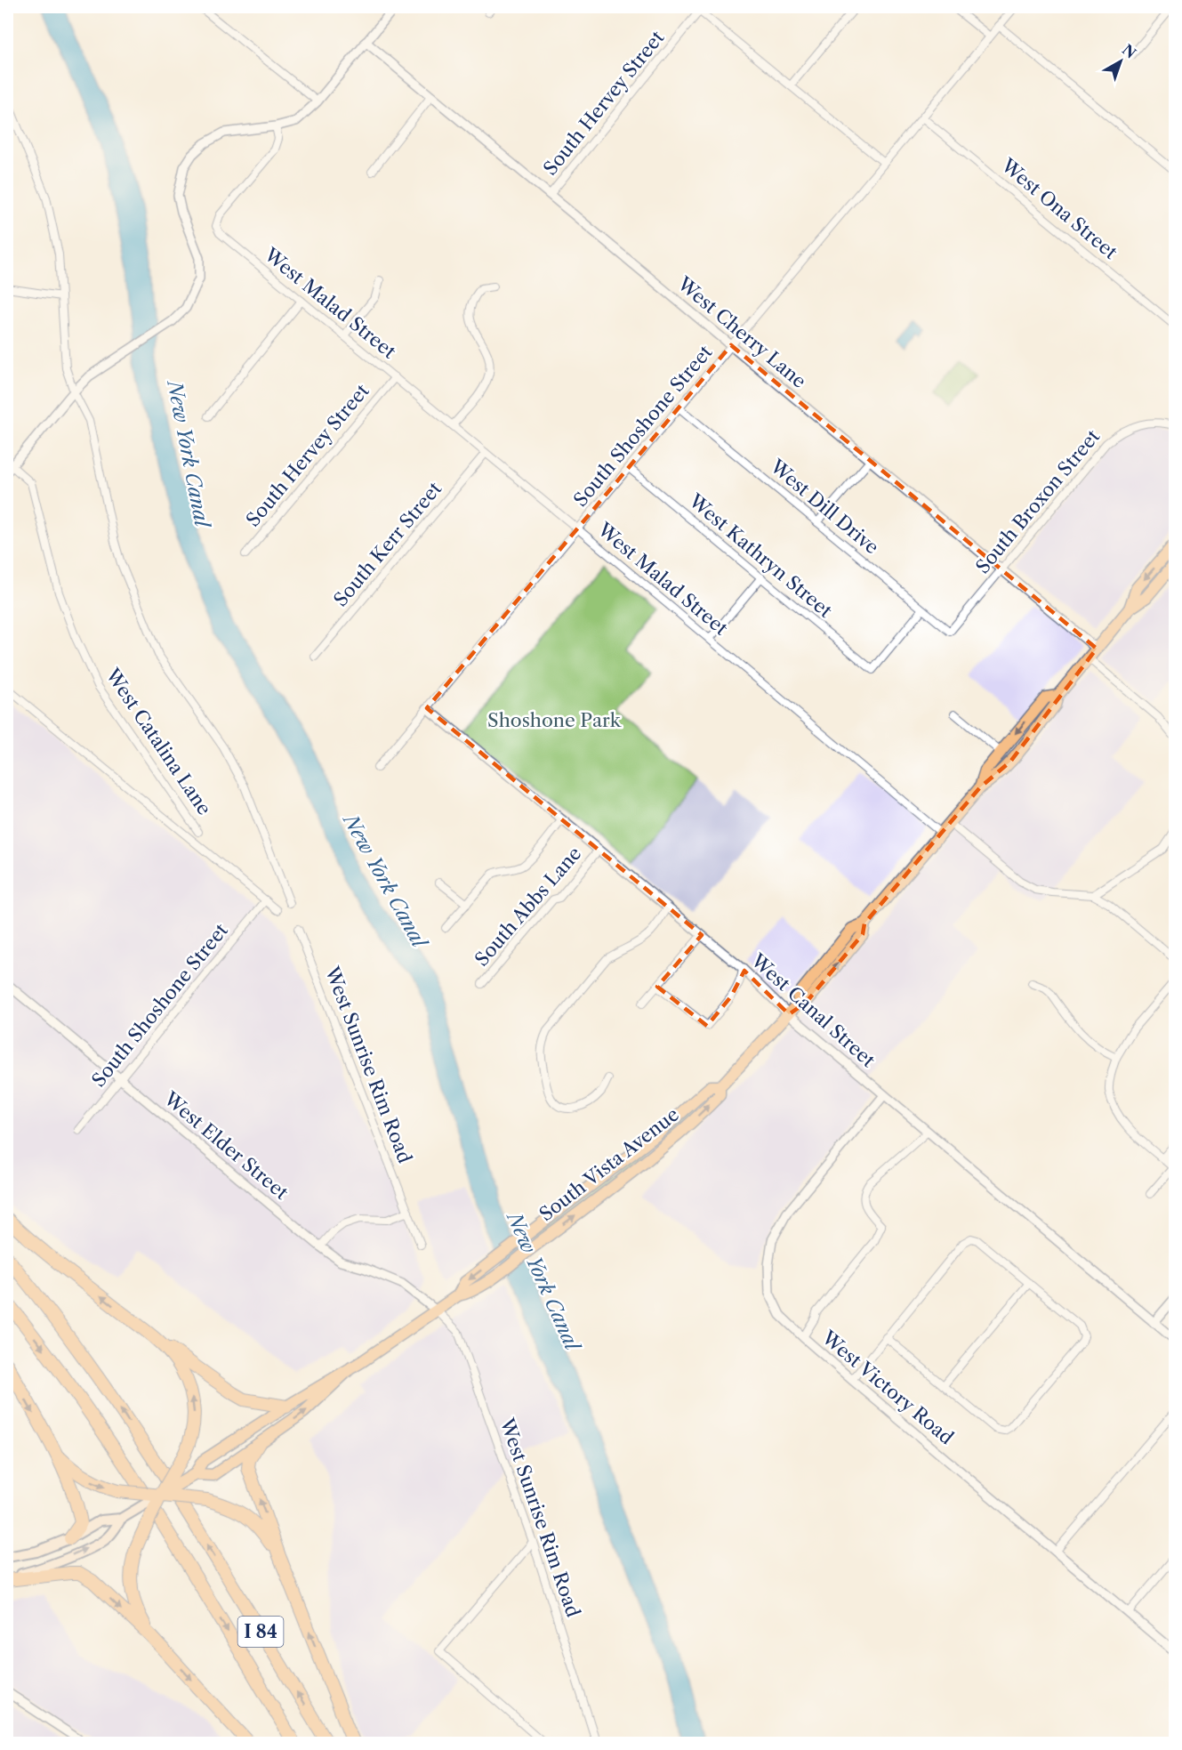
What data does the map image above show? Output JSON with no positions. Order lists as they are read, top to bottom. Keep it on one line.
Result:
{"streets":{"highway":["I 84"],"main road":["South Vista Avenue"],"street":["South Hervey Street","West Ona Street","West Malad Street","West Cherry Lane","South Shoshone Street","South Broxon Street","West Dill Drive","South Kerr Street","West Kathryn Street","West Catalina Lane","South Abbs Lane","West Canal Street","West Sunrise Rim Road","West Elder Street","West Victory Road"]},"crossings":[["South Hervey Street","West Malad Street"],["South Hervey Street","West Cherry Lane"],["West Ona Street","South Shoshone Street"],["West Malad Street","South Shoshone Street"],["West Malad Street","South Kerr Street"],["West Malad Street","South Vista Avenue"],["West Cherry Lane","South Shoshone Street"],["West Cherry Lane","South Broxon Street"],["West Cherry Lane","South Vista Avenue"],["South Shoshone Street","West Dill Drive"],["South Shoshone Street","West Kathryn Street"],["South Shoshone Street","West Canal Street"],["South Shoshone Street","West Elder Street"],["South Broxon Street","West Dill Drive"],["West Dill Drive","West Kathryn Street"],["South Abbs Lane","West Canal Street"],["West Canal Street","South Vista Avenue"],["West Canal Street","West Victory Road"],["West Sunrise Rim Road","West Elder Street"],["West Sunrise Rim Road","South Vista Avenue"],["West Elder Street","South Vista Avenue"]],"water":["New York Canal"],"parks":["Shoshone Park"],"north":"top right"}
